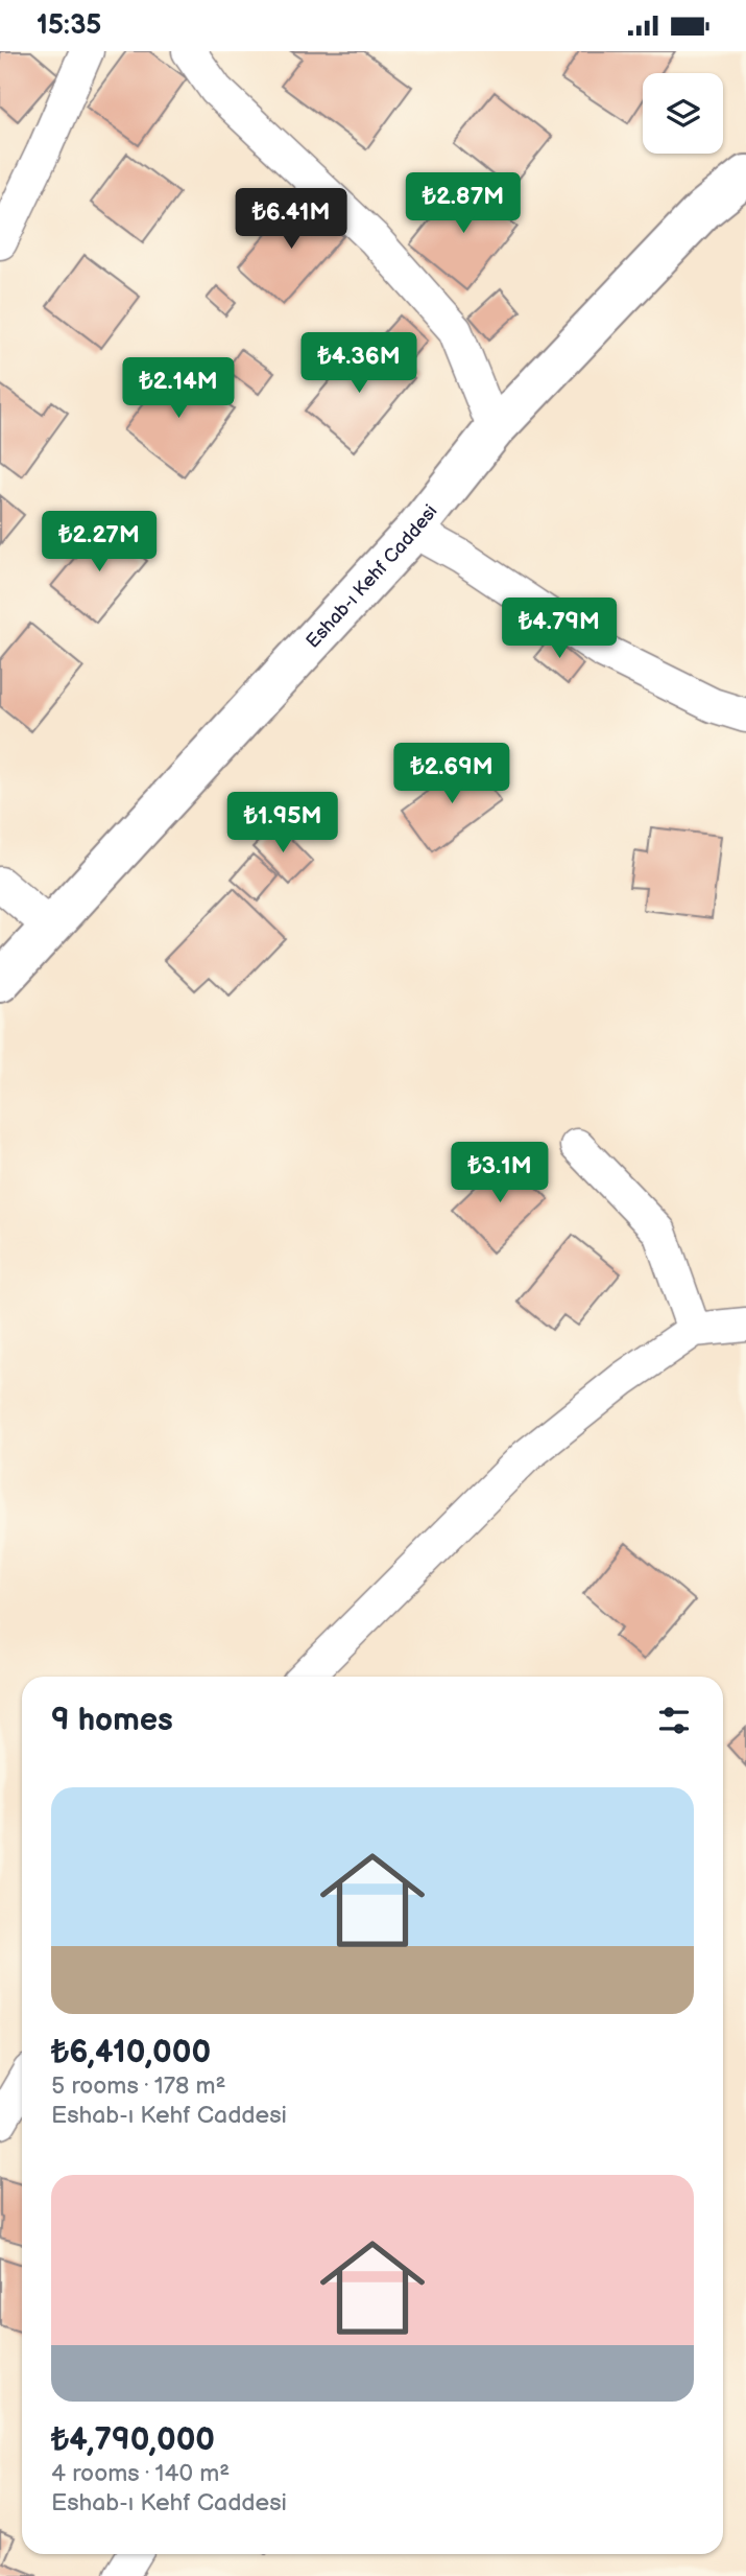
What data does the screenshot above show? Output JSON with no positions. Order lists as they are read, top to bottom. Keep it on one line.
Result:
{"streets":{"street":["Eshab-ı Kehf Caddesi"]},"page":{"status":"15:35","price":["₺2.87M","₺6.41M","₺4.36M","₺2.14M","₺2.27M","₺4.79M","₺2.69M","₺1.95M","₺3.1M"],"heading":"9 homes","list":[{"name":"₺6,410,000","note":"5 rooms · 178 m² · Eshab-ı Kehf Caddesi"},{"name":"₺4,790,000","note":"4 rooms · 140 m² · Eshab-ı Kehf Caddesi"}]}}
